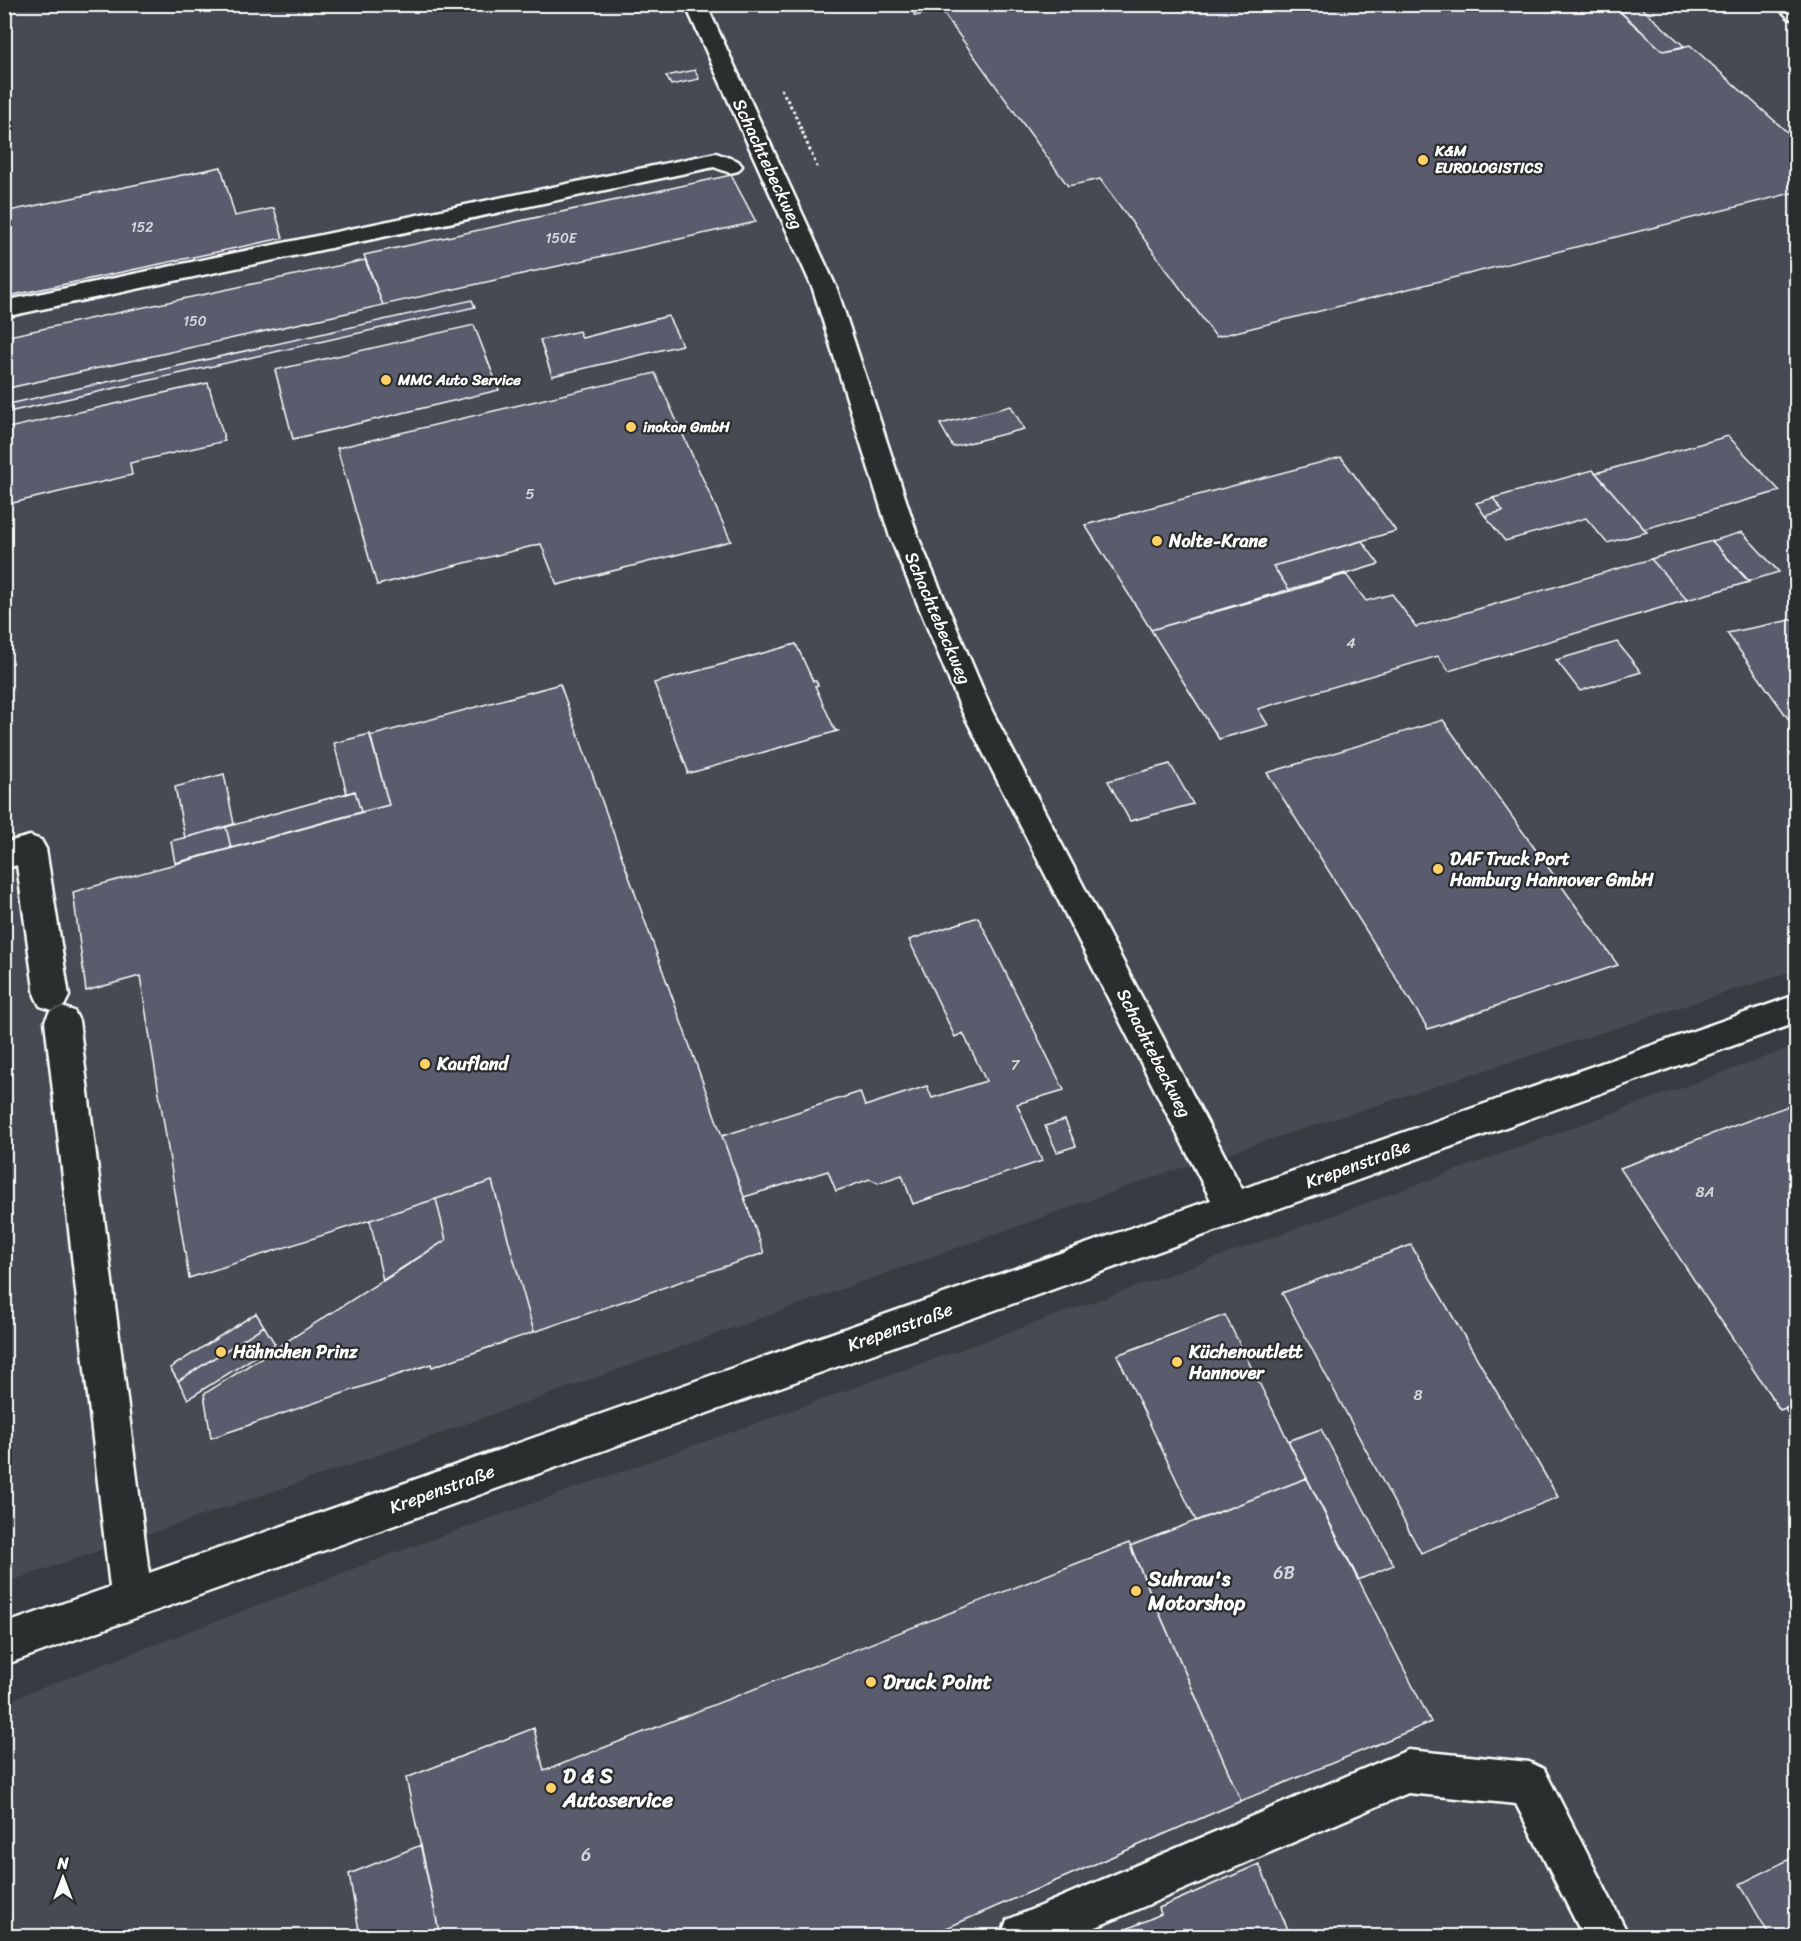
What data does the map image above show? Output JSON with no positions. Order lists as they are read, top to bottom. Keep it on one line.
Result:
{"streets":{"street":["Schachtebeckweg","Krepenstraße"]},"crossings":[["Schachtebeckweg","Krepenstraße"]],"places":["K&M EUROLOGISTICS","MMC Auto Service","inokon GmbH","Nolte-Krane","DAF Truck Port Hamburg Hannover GmbH","Kaufland","Hähnchen Prinz","Küchenoutlett Hannover","Suhrau's Motorshop","Druck Point","D & S Autoservice"],"house_numbers":["152","150E","150","5","4","7","8A","8","6B","6"],"north":"top"}
